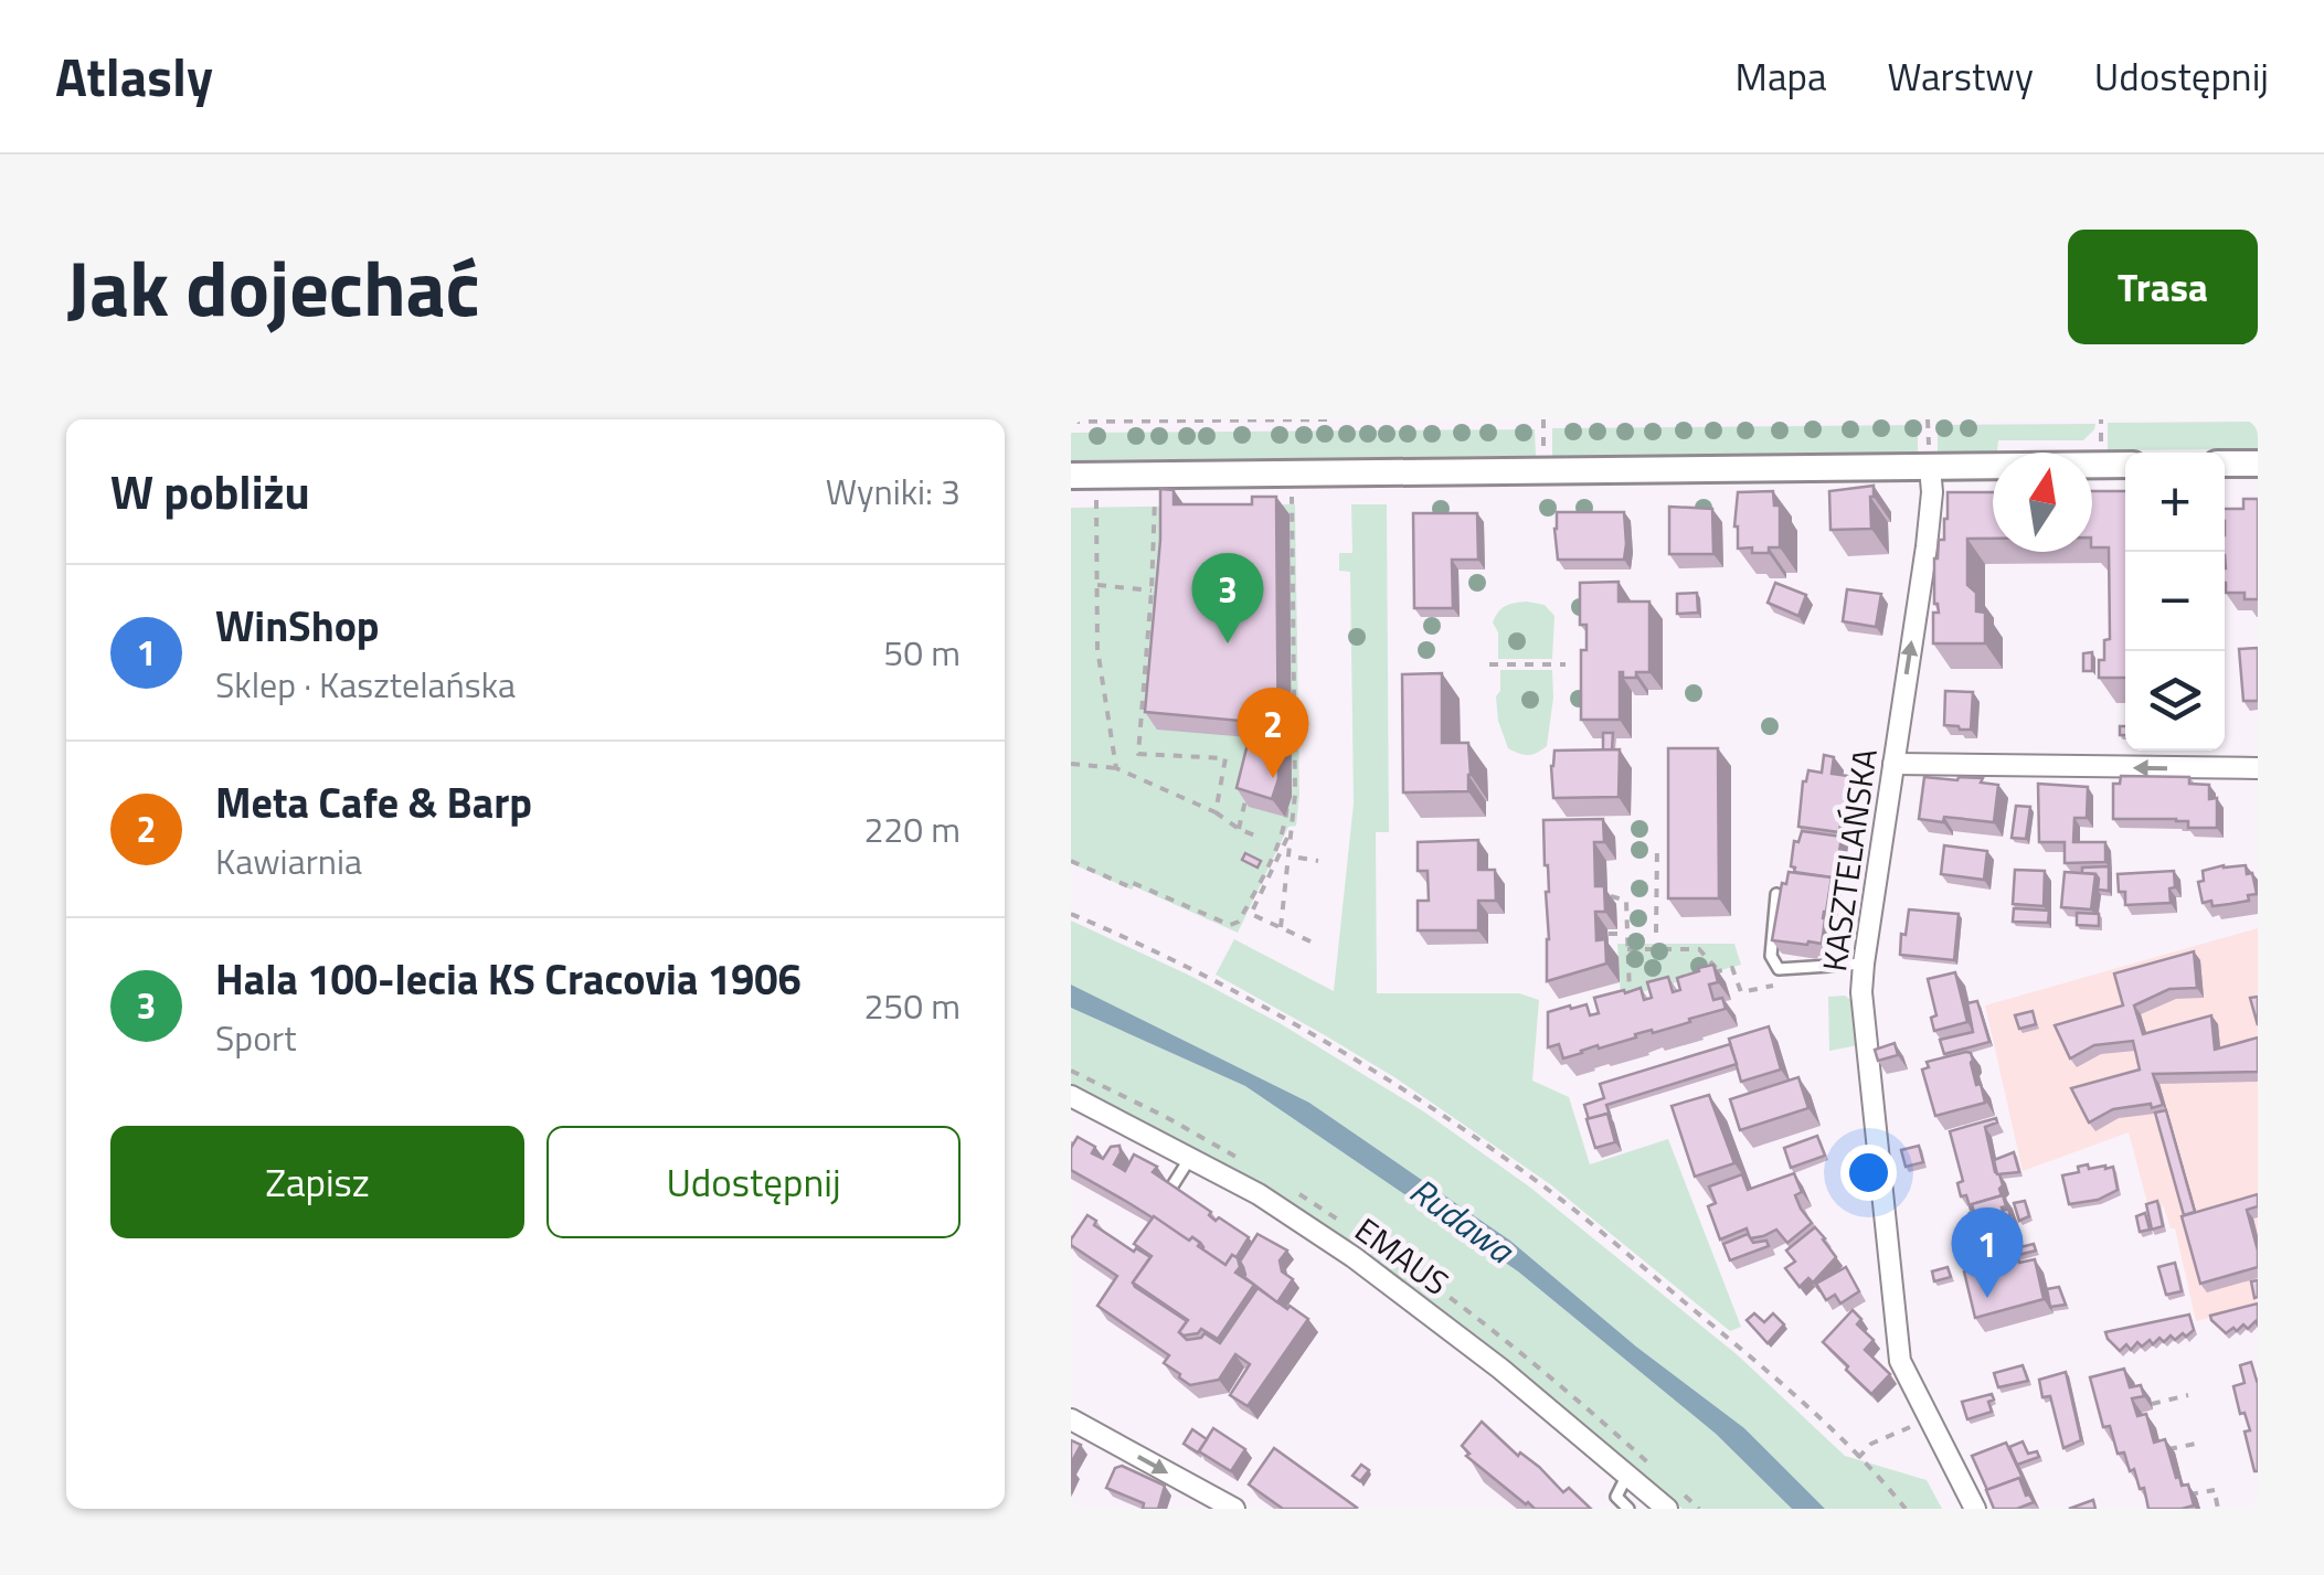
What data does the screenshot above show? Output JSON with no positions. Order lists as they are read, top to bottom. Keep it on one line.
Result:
{"streets":{"street":["KASZTELAŃSKA","EMAUS"]},"water":["Rudawa"],"north":"top","page":{"header":"Atlasly","nav":["Mapa","Warstwy","Udostępnij"],"title":"Jak dojechać","buttons":["Trasa",["Zapisz","Udostępnij"]],"heading":["W pobliżu","Wyniki: 3"],"map_buttons":["+","−"],"pins":["3","2","1"],"list":[{"mark":"1","name":"WinShop","note":"Sklep · Kasztelańska","value":"50 m"},{"mark":"2","name":"Meta Cafe & Barp","note":"Kawiarnia","value":"220 m"},{"mark":"3","name":"Hala 100-lecia KS Cracovia 1906","note":"Sport","value":"250 m"}]}}
